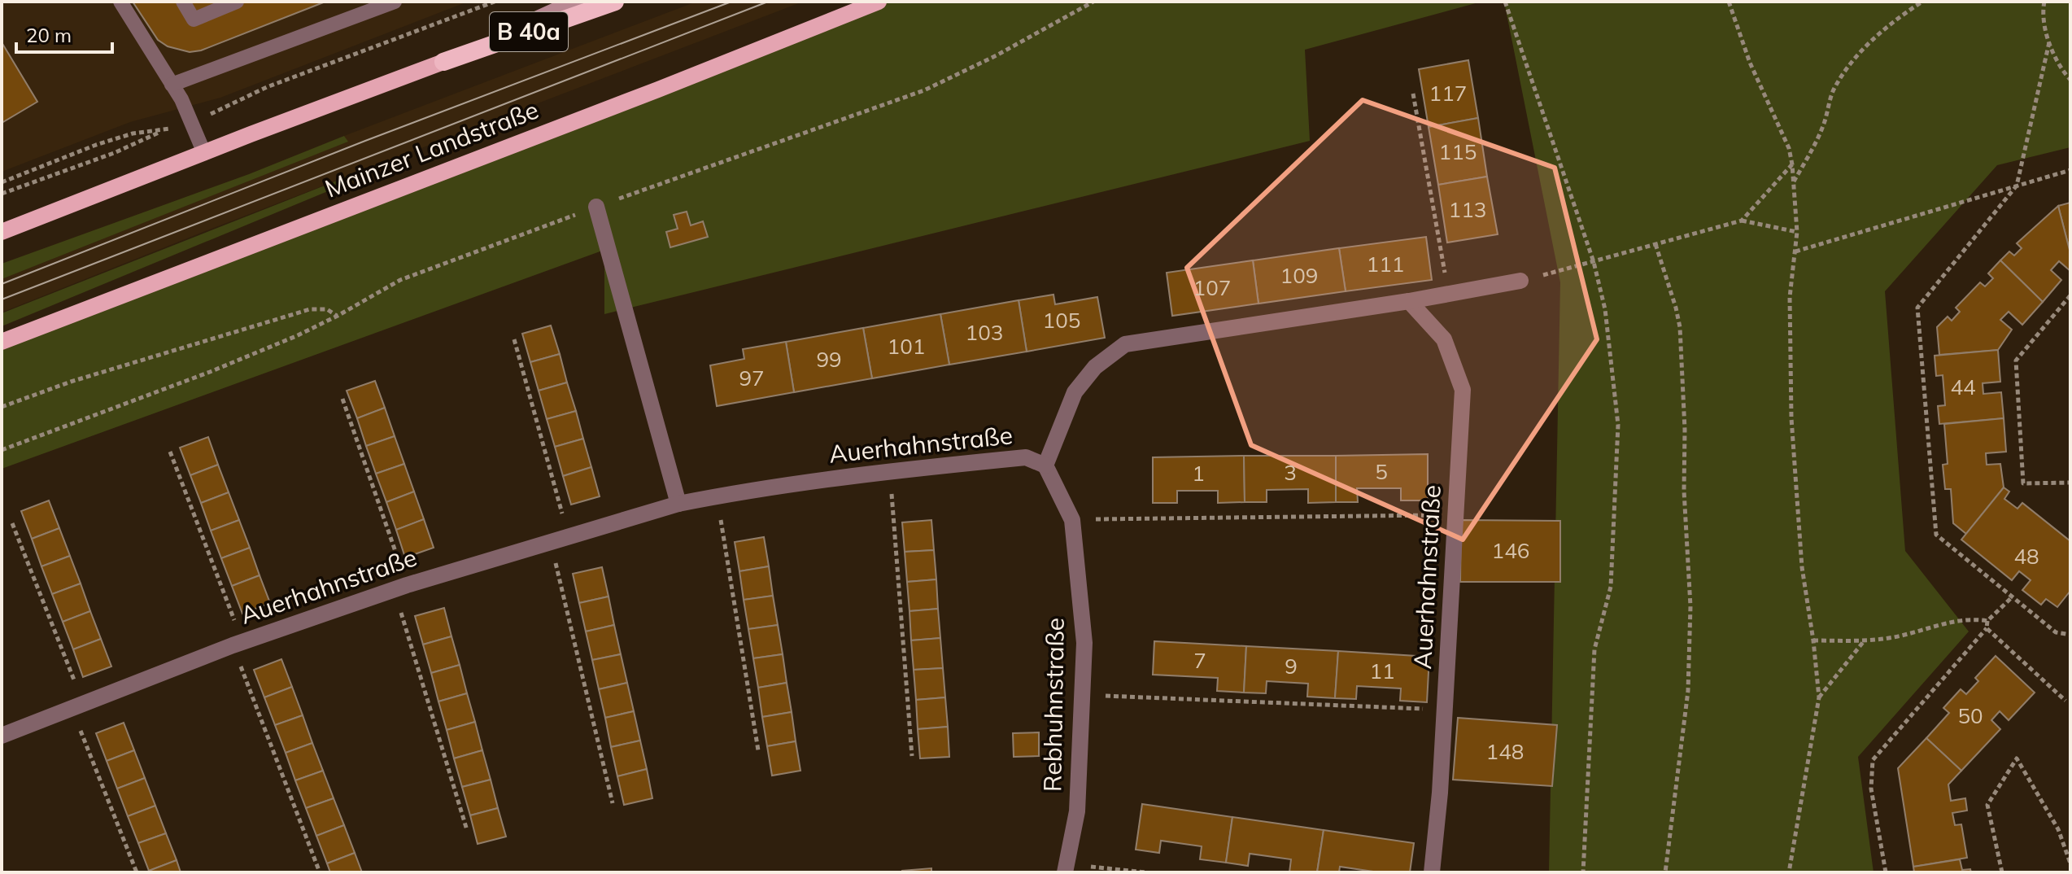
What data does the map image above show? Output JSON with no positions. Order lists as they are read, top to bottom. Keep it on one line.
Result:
{"streets":{"highway":["B 40a"],"main road":["Mainzer Landstraße"],"street":["Auerhahnstraße","Rebhuhnstraße"]},"crossings":[["Auerhahnstraße","Rebhuhnstraße"]],"house_numbers":["117","115","113","111","109","107","105","103","101","99","97","44","5","3","1","146","48","7","9","11","50","148"],"scale_bar":"20 m"}
